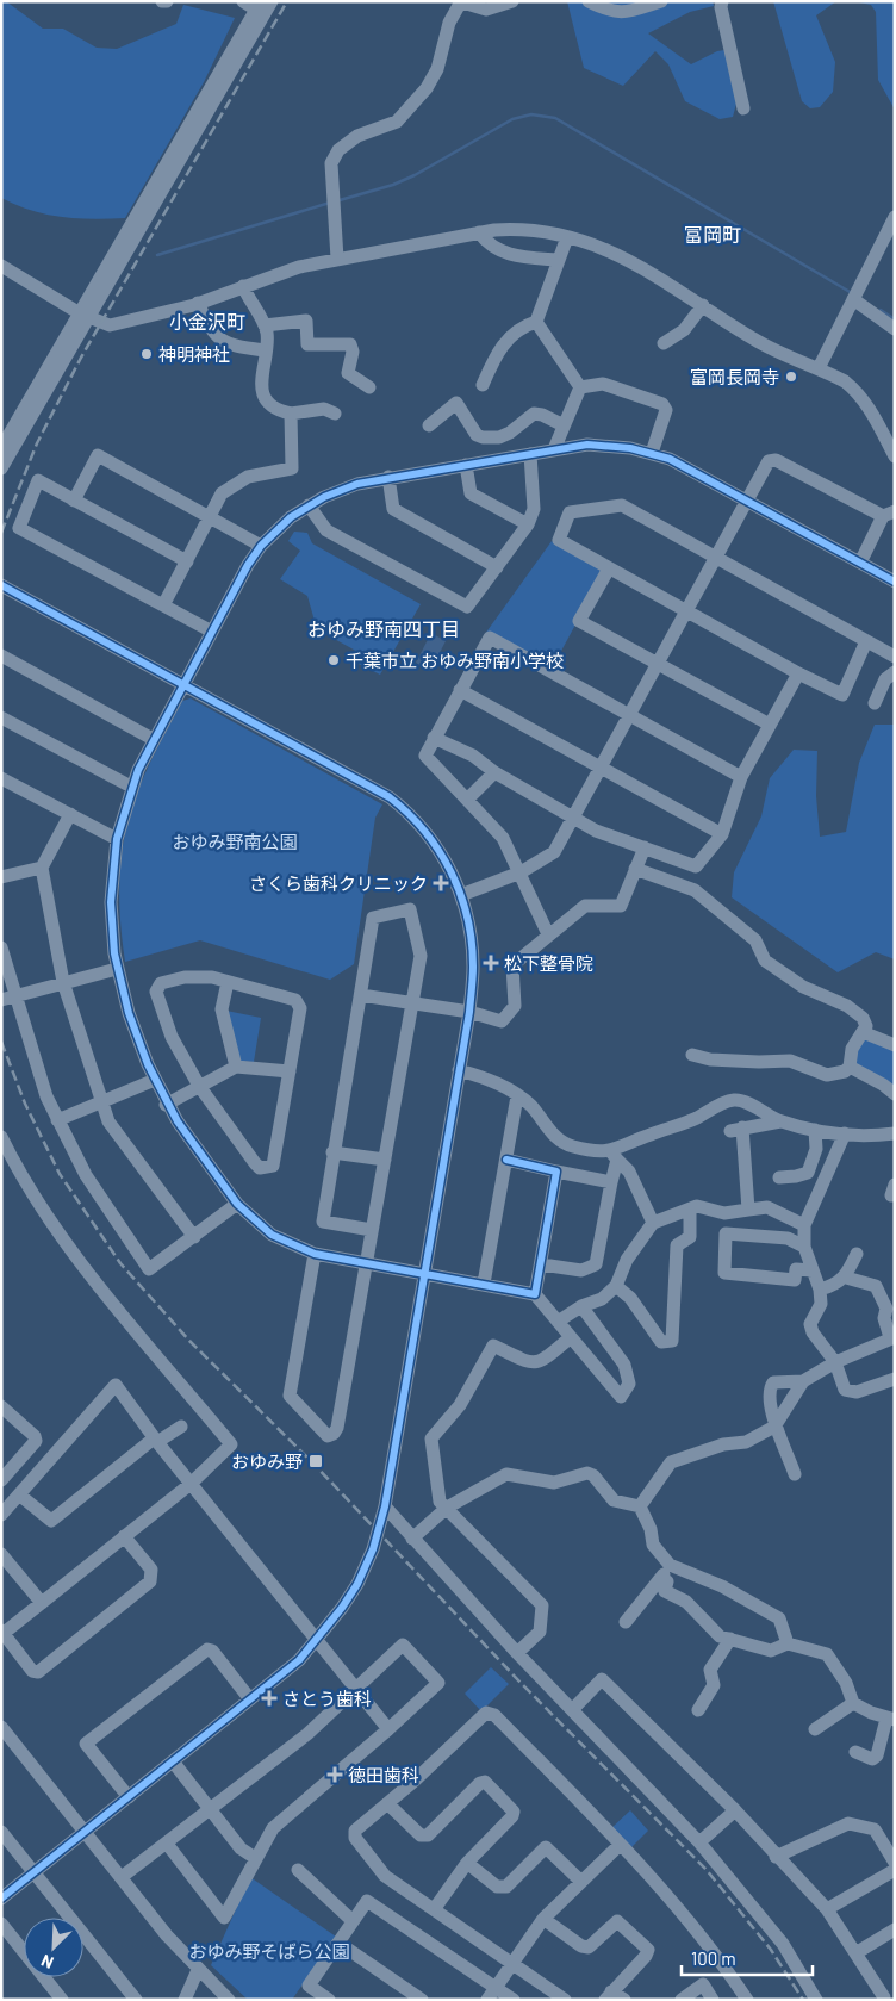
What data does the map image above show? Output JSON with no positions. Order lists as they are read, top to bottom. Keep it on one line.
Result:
{"districts":["富岡町","小金沢町","おゆみ野南四丁目"],"parks":["おゆみ野南公園","おゆみ野そばら公園"],"places":{"other":["神明神社","富岡長岡寺","千葉市立 おゆみ野南小学校"],"health":["さくら歯科クリニック","松下整骨院","さとう歯科","徳田歯科"],"transit":["おゆみ野"]},"scale_bar":"100 m","north":"bottom left"}
